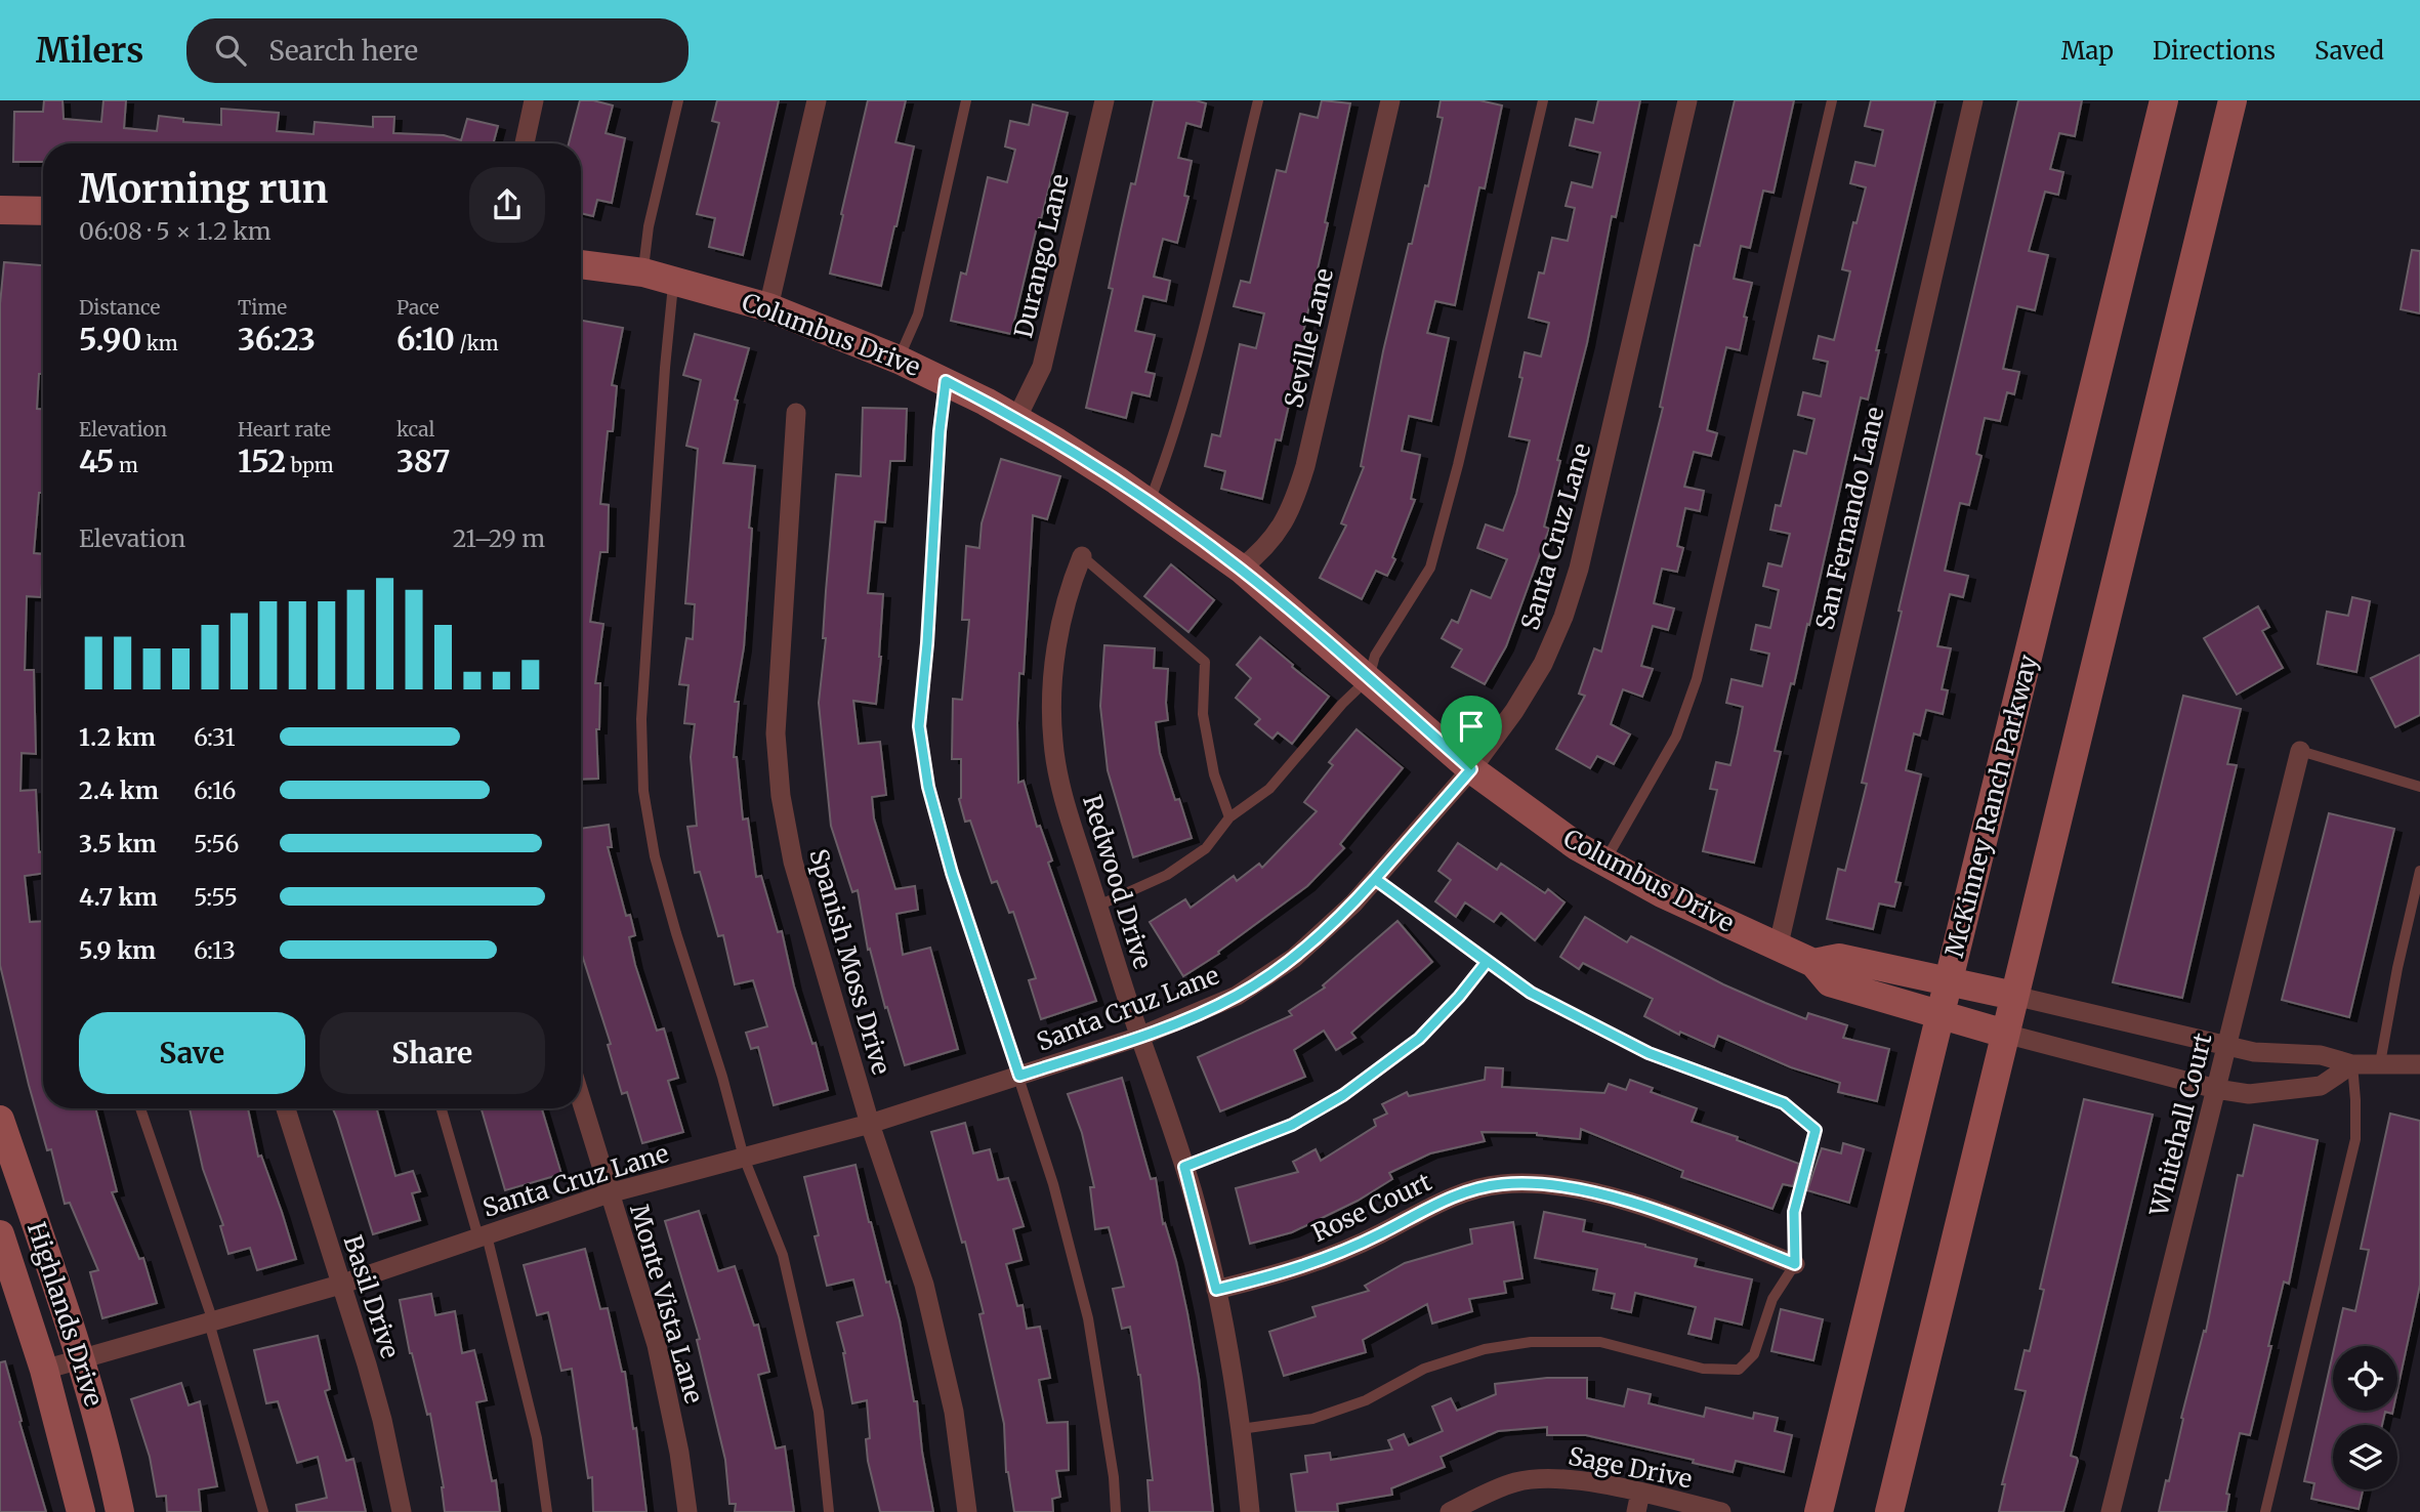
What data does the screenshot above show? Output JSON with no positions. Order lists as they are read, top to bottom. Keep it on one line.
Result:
{"streets":{"main road":["Columbus Drive","McKinney Ranch Parkway","Highlands Drive"],"street":["Durango Lane","Seville Lane","San Fernando Lane","Santa Cruz Lane","Redwood Drive","Spanish Moss Drive","Whitehall Court","Rose Court","Basil Drive","Monte Vista Lane","Sage Drive"]},"crossings":[["Durango Lane","Columbus Drive"],["Columbus Drive","Seville Lane"],["Columbus Drive","San Fernando Lane"],["Columbus Drive","Santa Cruz Lane"],["Columbus Drive","McKinney Ranch Parkway"],["Columbus Drive","Whitehall Court"],["Santa Cruz Lane","Redwood Drive"],["Santa Cruz Lane","Spanish Moss Drive"],["Santa Cruz Lane","Basil Drive"],["Santa Cruz Lane","Monte Vista Lane"],["Santa Cruz Lane","Highlands Drive"],["Redwood Drive","Rose Court"]],"page":{"header":"Milers","search":"Search here","nav":["Map","Directions","Saved"],"heading":["Morning run","06:08 · 5 × 1.2 km"],"stats":[["Distance","5.90 km"],["Time","36:23"],["Pace","6:10 /km"],["Elevation","45 m"],["Heart rate","152 bpm"],["kcal","387"]],"chart":["Elevation","21–29 m"],"list":[{"name":"1.2 km","note":"6:31"},{"name":"2.4 km","note":"6:16"},{"name":"3.5 km","note":"5:56"},{"name":"4.7 km","note":"5:55"},{"name":"5.9 km","note":"6:13"}],"buttons":["Save","Share"]}}
